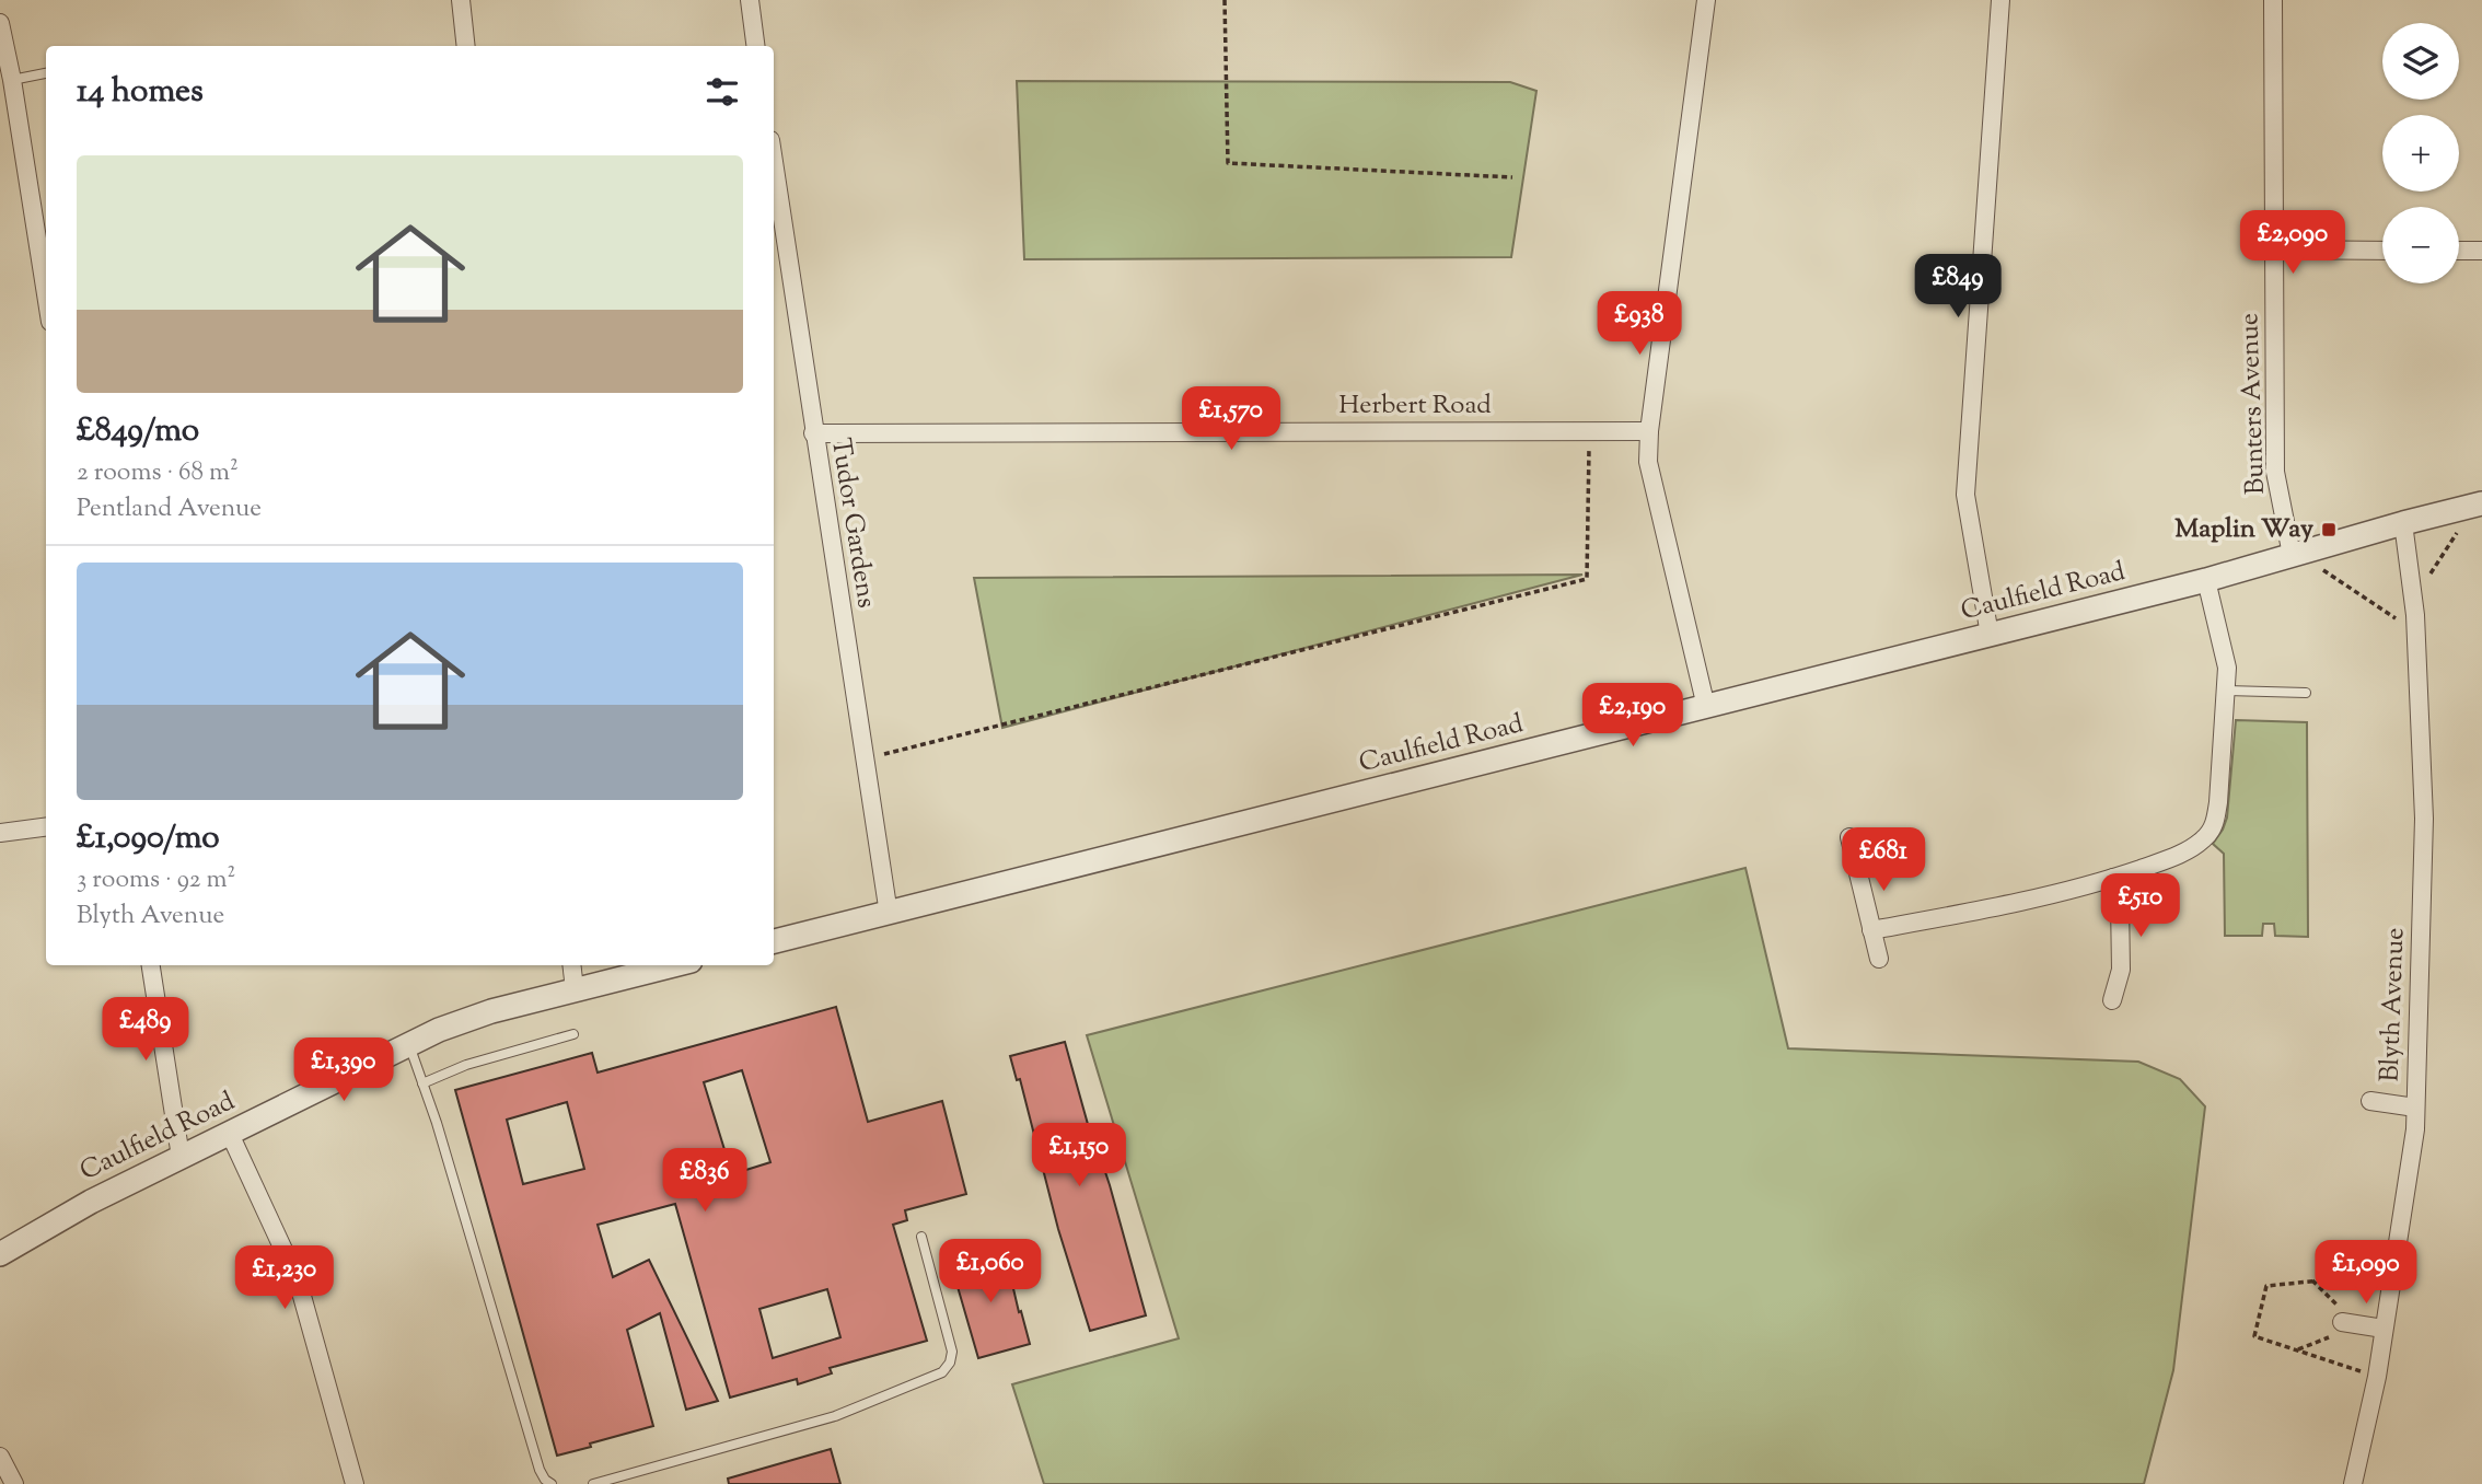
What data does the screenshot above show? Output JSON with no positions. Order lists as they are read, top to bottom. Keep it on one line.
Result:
{"streets":{"street":["Bunters Avenue","Herbert Road","Tudor Gardens","Caulfield Road","Blyth Avenue"]},"crossings":[["Bunters Avenue","Caulfield Road"],["Herbert Road","Tudor Gardens"],["Tudor Gardens","Caulfield Road"],["Caulfield Road","Blyth Avenue"]],"places":{"transit":["Maplin Way"]},"page":{"map_buttons":["+","−"],"heading":"14 homes","list":[{"name":"£849/mo","note":"2 rooms · 68 m² · Pentland Avenue"},{"name":"£1,090/mo","note":"3 rooms · 92 m² · Blyth Avenue"}],"price":["£2,090","£849","£938","£1,570","£2,190","£681","£510","£489","£1,390","£1,150","£836","£1,060","£1,090","£1,230"]}}
